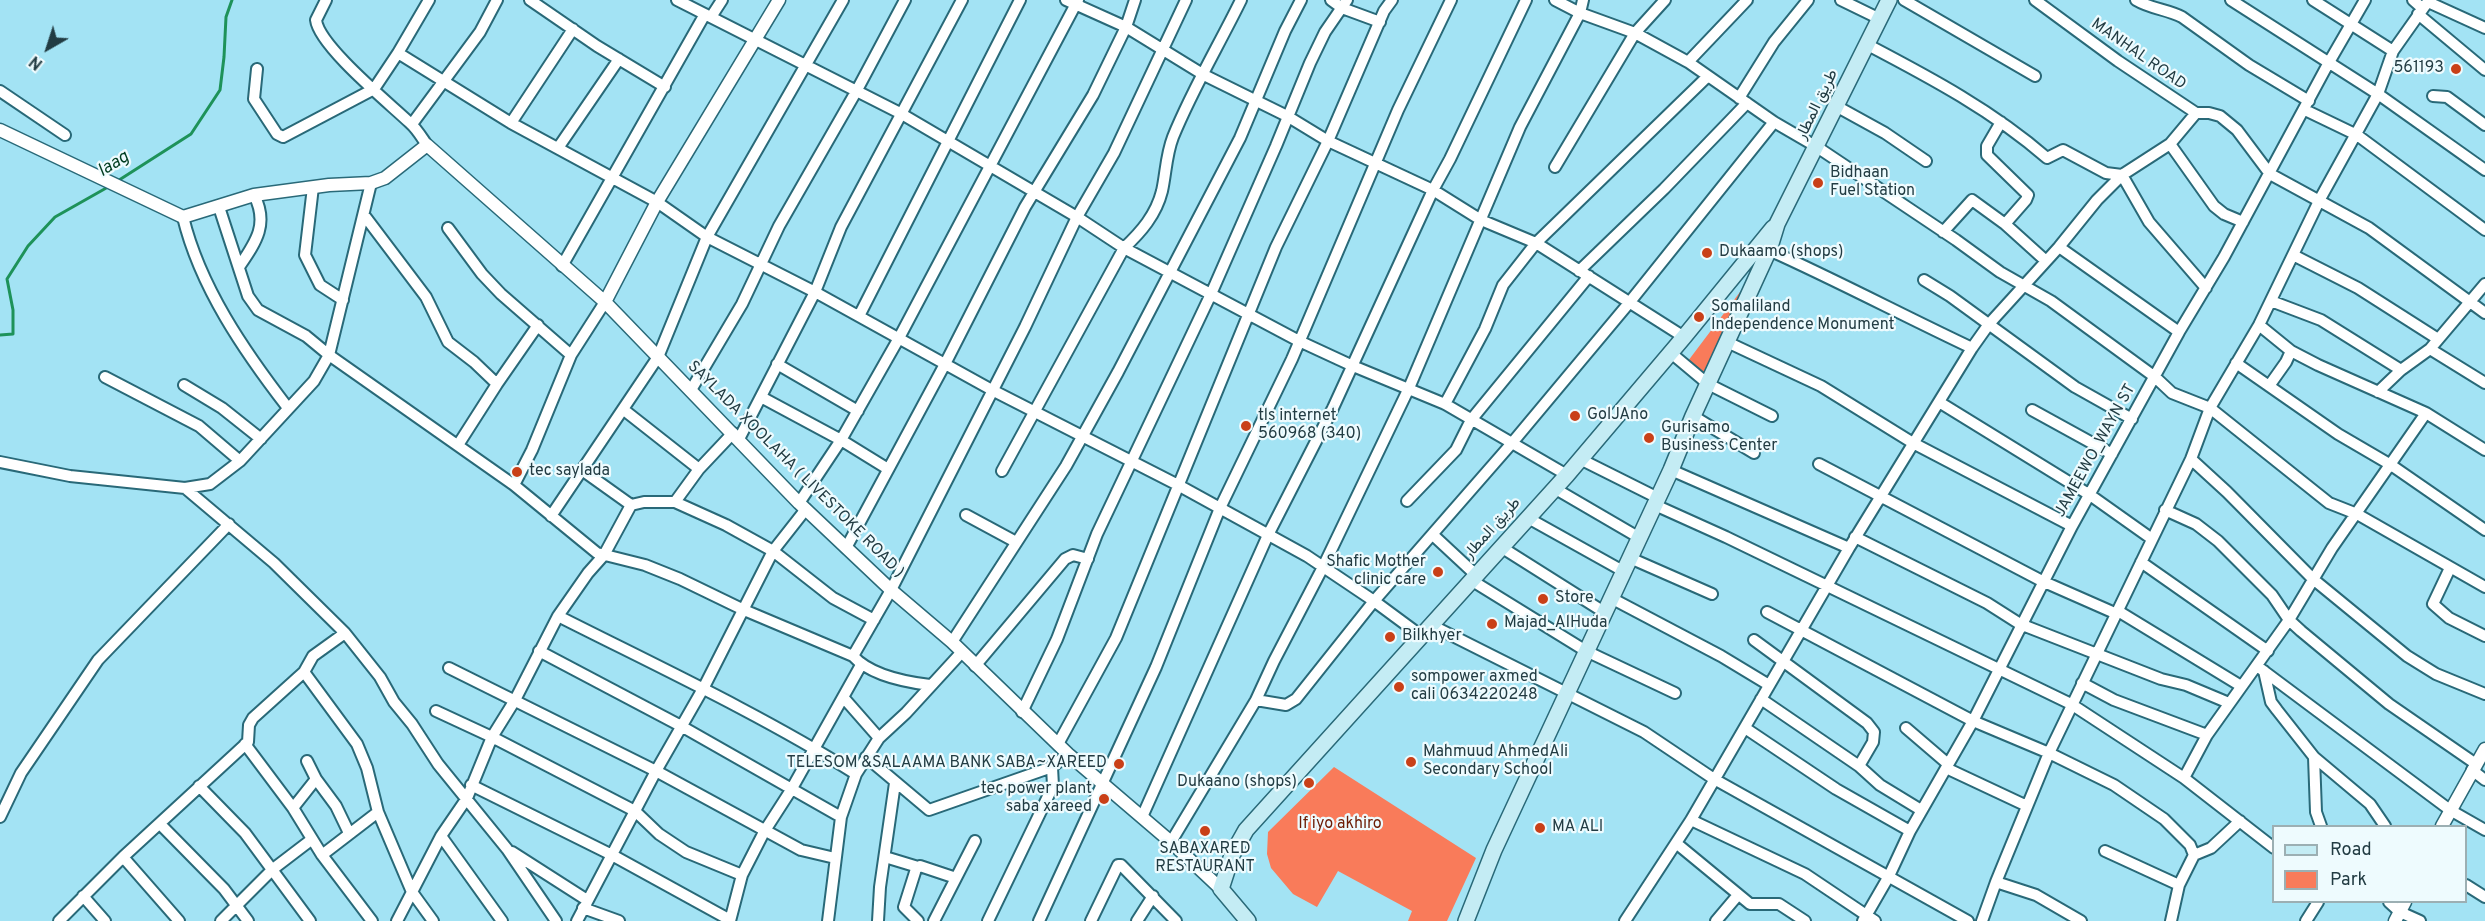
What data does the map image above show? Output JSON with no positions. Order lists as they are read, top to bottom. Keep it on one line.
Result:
{"streets":{"main road":["طريق المطار"],"street":["MANHAL ROAD","JAMEEWO_WAYN ST","SAYLADA XOOLAHA ( LIVESTOKE ROAD )"]},"crossings":[["طريق المطار","SAYLADA XOOLAHA ( LIVESTOKE ROAD )"]],"water":["laag"],"parks":["If iyo akhiro"],"places":["561193","Bidhaan Fuel Station","Dukaamo (shops)","Somaliland Independence Monument","GolJAno","tls internet 560968 (340)","Gurisamo Business Center","tec saylada","Shafic Mother clinic care","Store","Majad_AlHuda","Bilkhyer","sompower axmed cali 0634220248","Mahmuud AhmedAli Secondary School","TELESOM &SALAAMA BANK SABA~XAREED","Dukaano (shops)","tec power plant saba xareed","MA ALI","SABAXARED RESTAURANT"],"legend":["Road","Park"],"north":"bottom left"}
